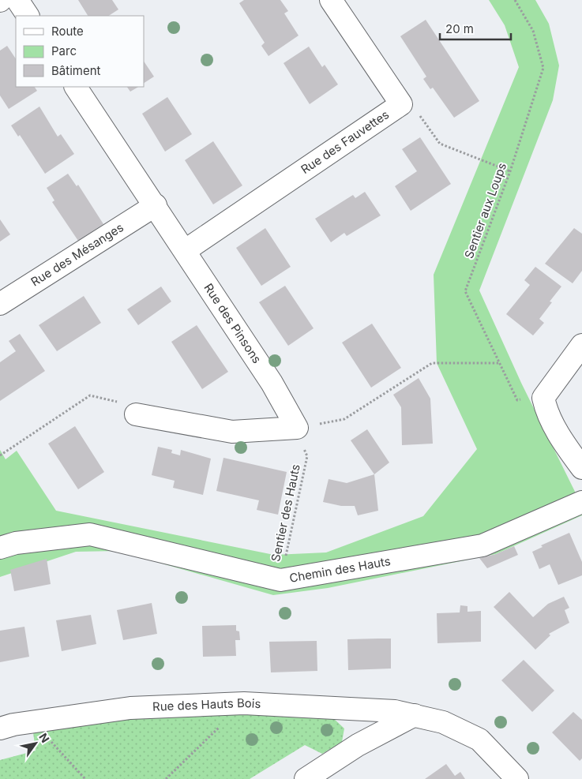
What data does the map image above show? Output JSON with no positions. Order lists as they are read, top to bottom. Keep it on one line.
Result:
{"streets":{"street":["Rue des Fauvettes","Rue des Mésanges","Rue des Pinsons","Chemin des Hauts","Rue des Hauts Bois"],"path":["Sentier aux Loups","Sentier des Hauts"]},"crossings":[["Rue des Fauvettes","Rue des Pinsons"],["Rue des Mésanges","Rue des Pinsons"],["Rue des Pinsons","Sentier des Hauts"],["Sentier des Hauts","Chemin des Hauts"]],"legend":["Route","Parc","Bâtiment"],"scale_bar":"20 m","north":"top right"}
